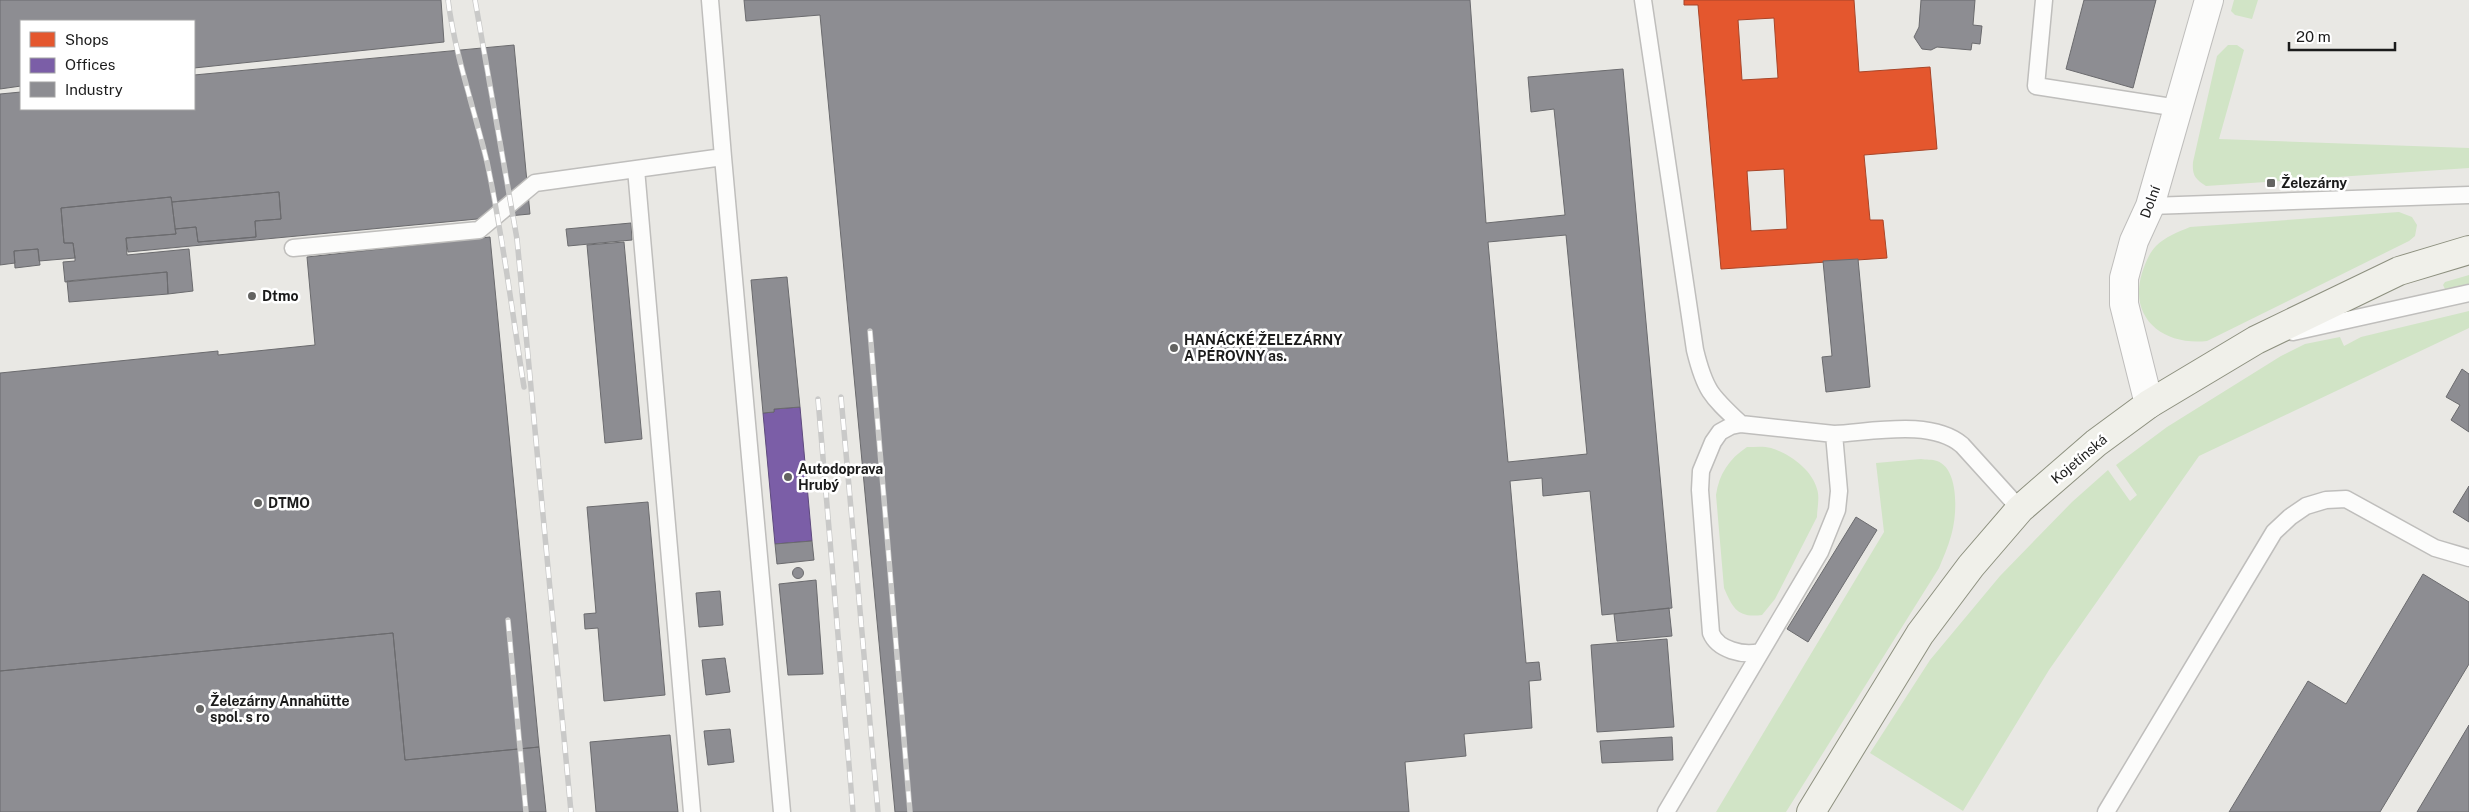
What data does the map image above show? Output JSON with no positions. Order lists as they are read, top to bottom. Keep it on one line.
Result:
{"streets":{"main road":["Kojetínská"],"street":["Dolní"]},"crossings":[["Dolní","Kojetínská"]],"places":{"transit":["Železárny"],"other":["Dtmo","HANÁCKÉ ŽELEZÁRNY A PÉROVNY as.","Autodoprava Hrubý","DTMO","Železárny Annahütte spol. s ro"]},"legend":["Shops","Offices","Industry"],"scale_bar":"20 m"}
